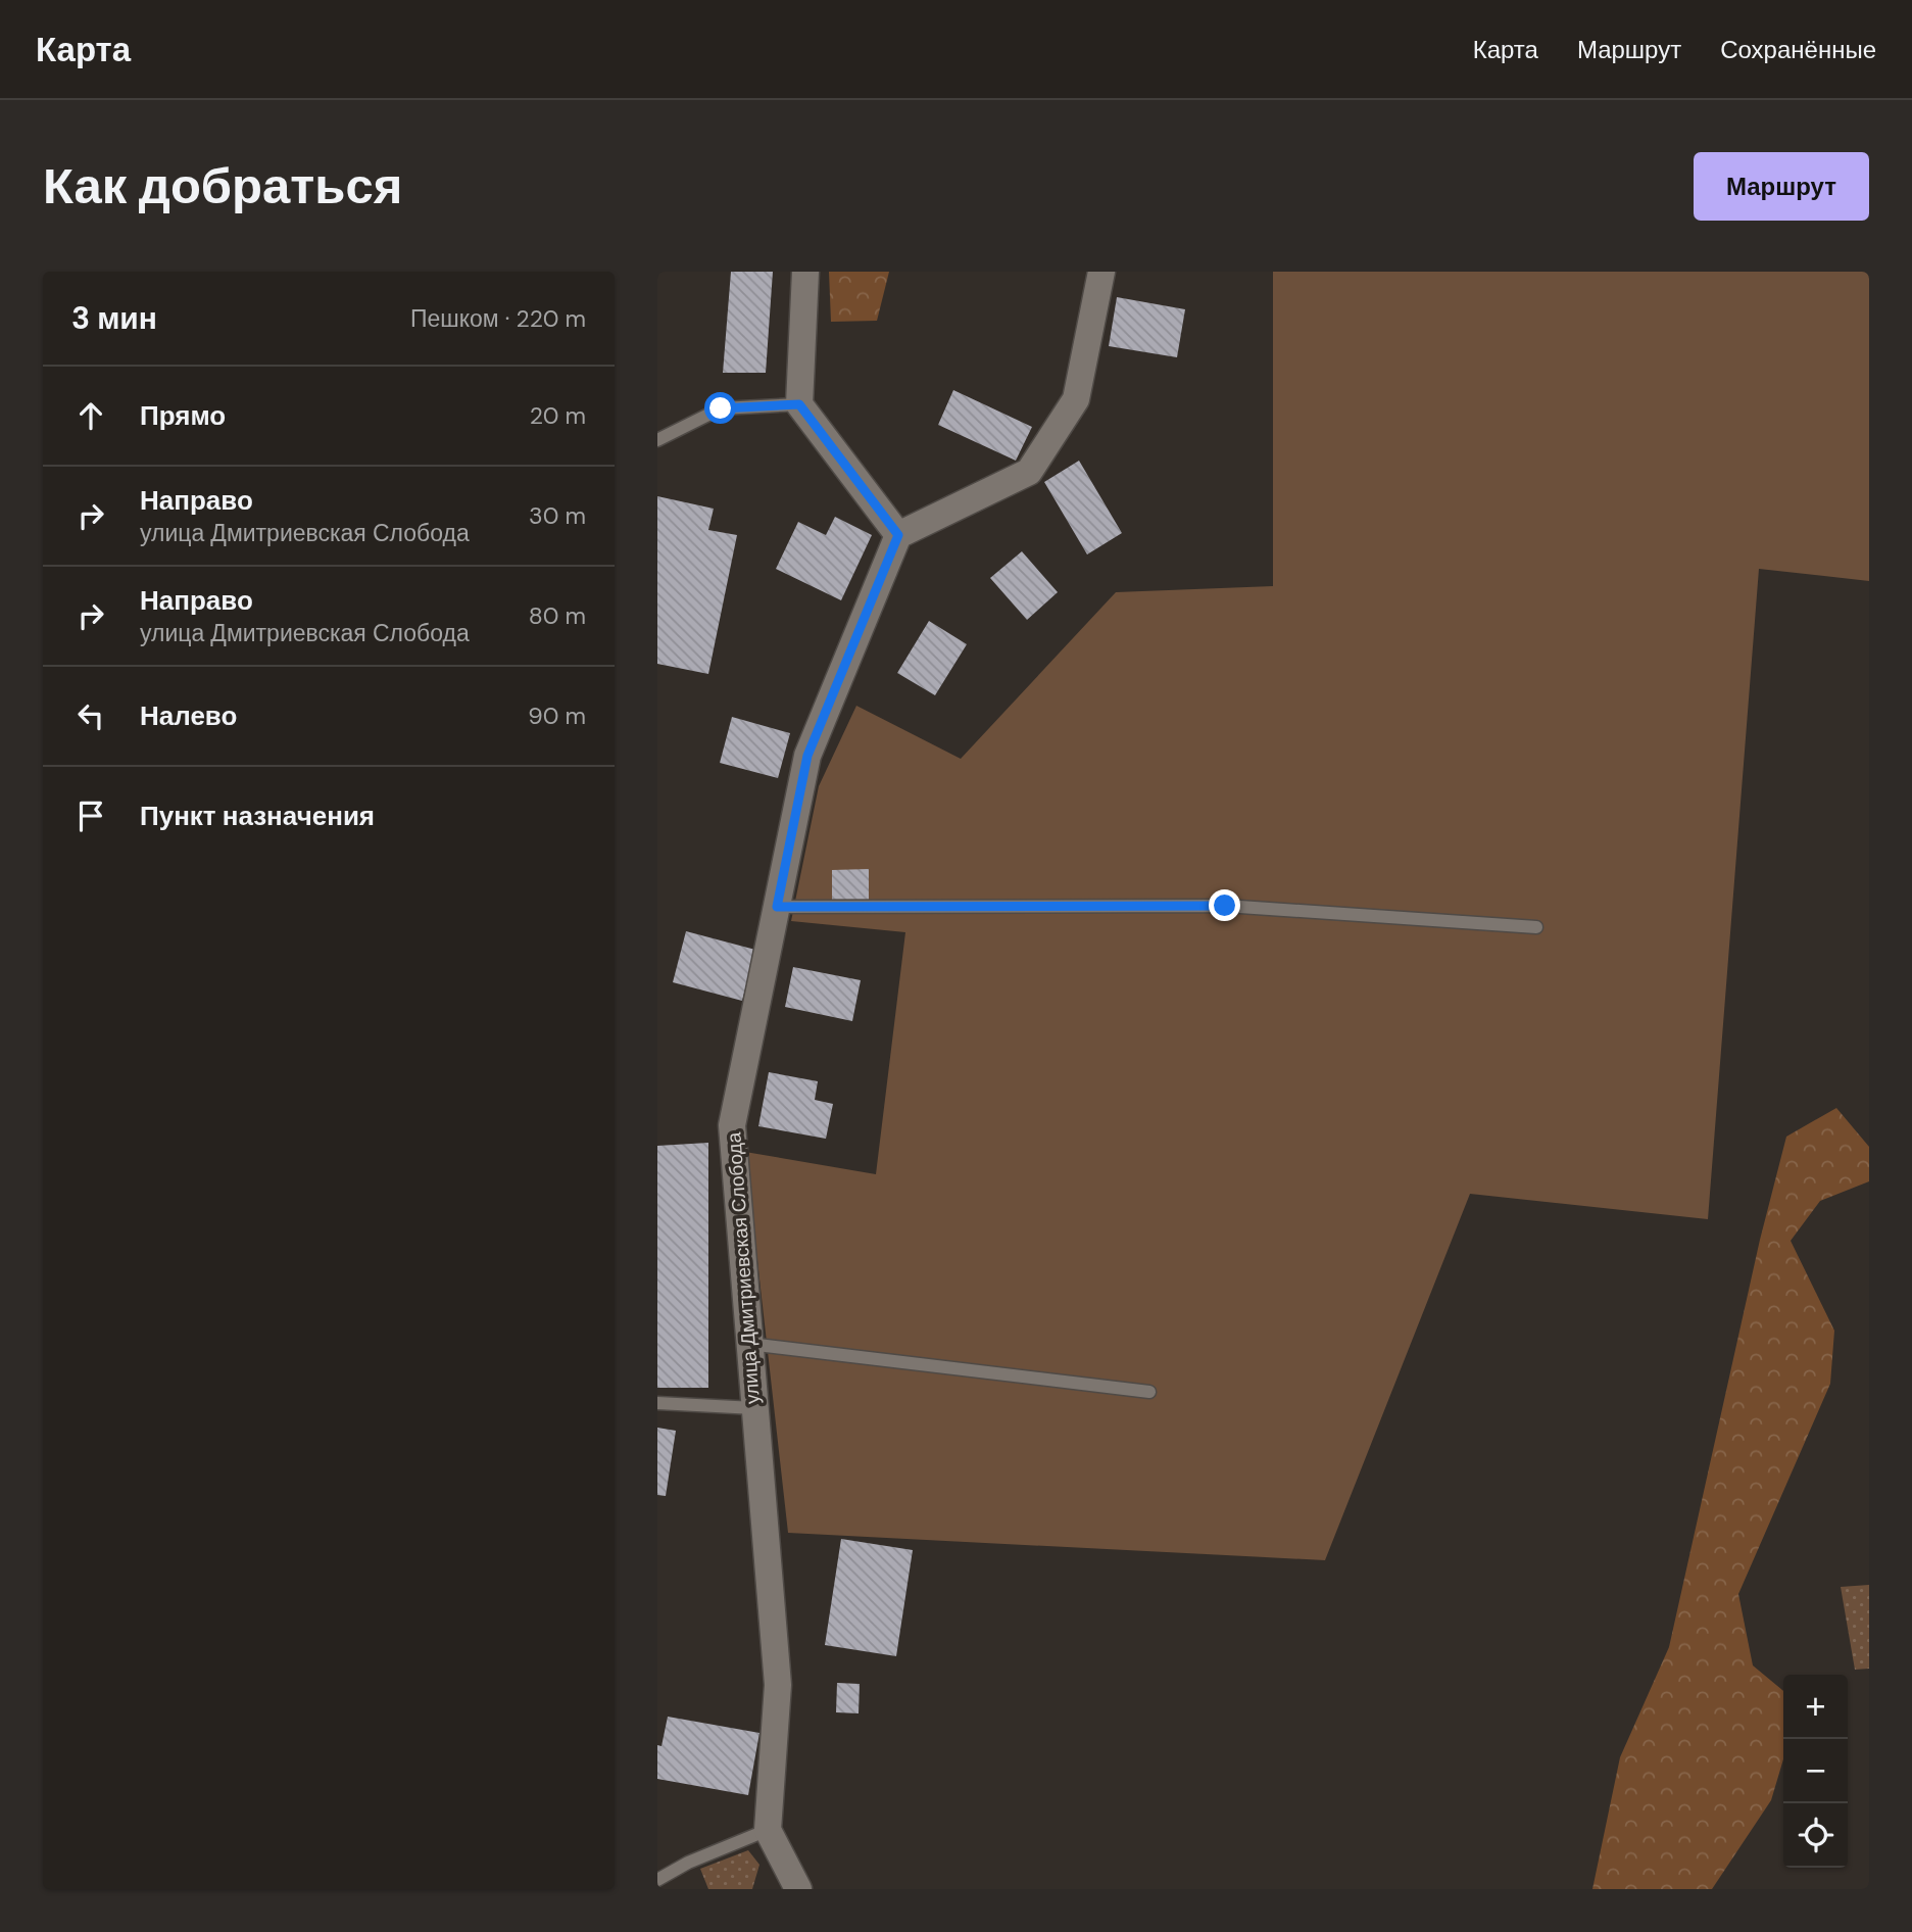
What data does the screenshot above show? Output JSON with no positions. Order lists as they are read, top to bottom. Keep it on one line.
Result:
{"streets":{"street":["улица Дмитриевская Слобода"]},"page":{"header":"Карта","nav":["Карта","Маршрут","Сохранённые"],"buttons":"Маршрут","title":"Как добраться","heading":["3 мин","Пешком · 220 m"],"list":[["Прямо","20 m"],["Направо","улица Дмитриевская Слобода","30 m"],["Направо","улица Дмитриевская Слобода","80 m"],["Налево","90 m"],"Пункт назначения"],"map_buttons":["+","−"]}}
